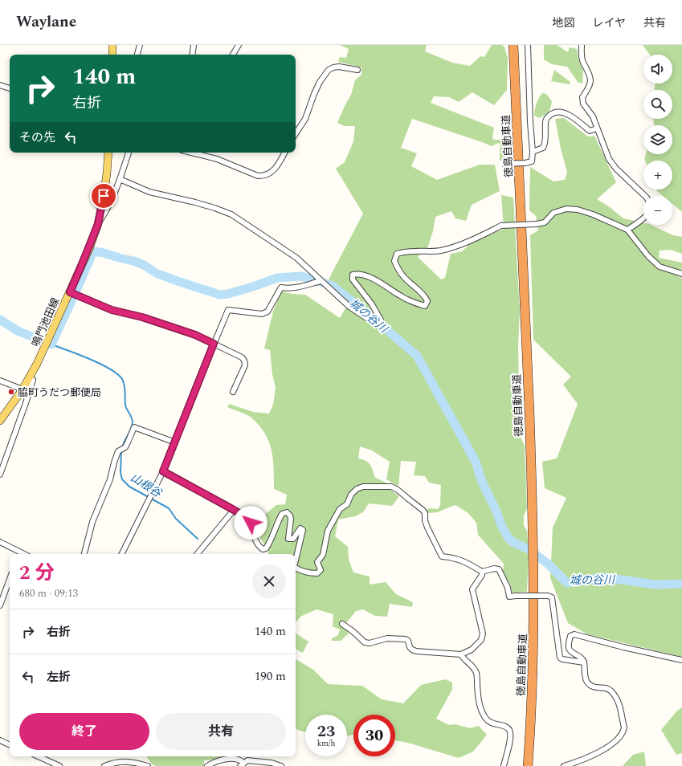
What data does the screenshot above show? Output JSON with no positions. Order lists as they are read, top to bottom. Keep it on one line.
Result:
{"streets":{"highway":["徳島自動車道"],"main road":["鳴門池田線"]},"water":["城の谷川","山根谷"],"places":["脇町うだつ郵便局"],"page":{"header":"Waylane","nav":["地図","レイヤ","共有"],"map_buttons":["+","−"],"turn":["140 m","右折"],"then":"その先","heading":["2 分","680 m · 09:13"],"list":[{"name":"右折","value":"140 m"},{"name":"左折","value":"190 m"}],"buttons":["終了","共有"],"speed":"23 km/h","limit":"30"}}
